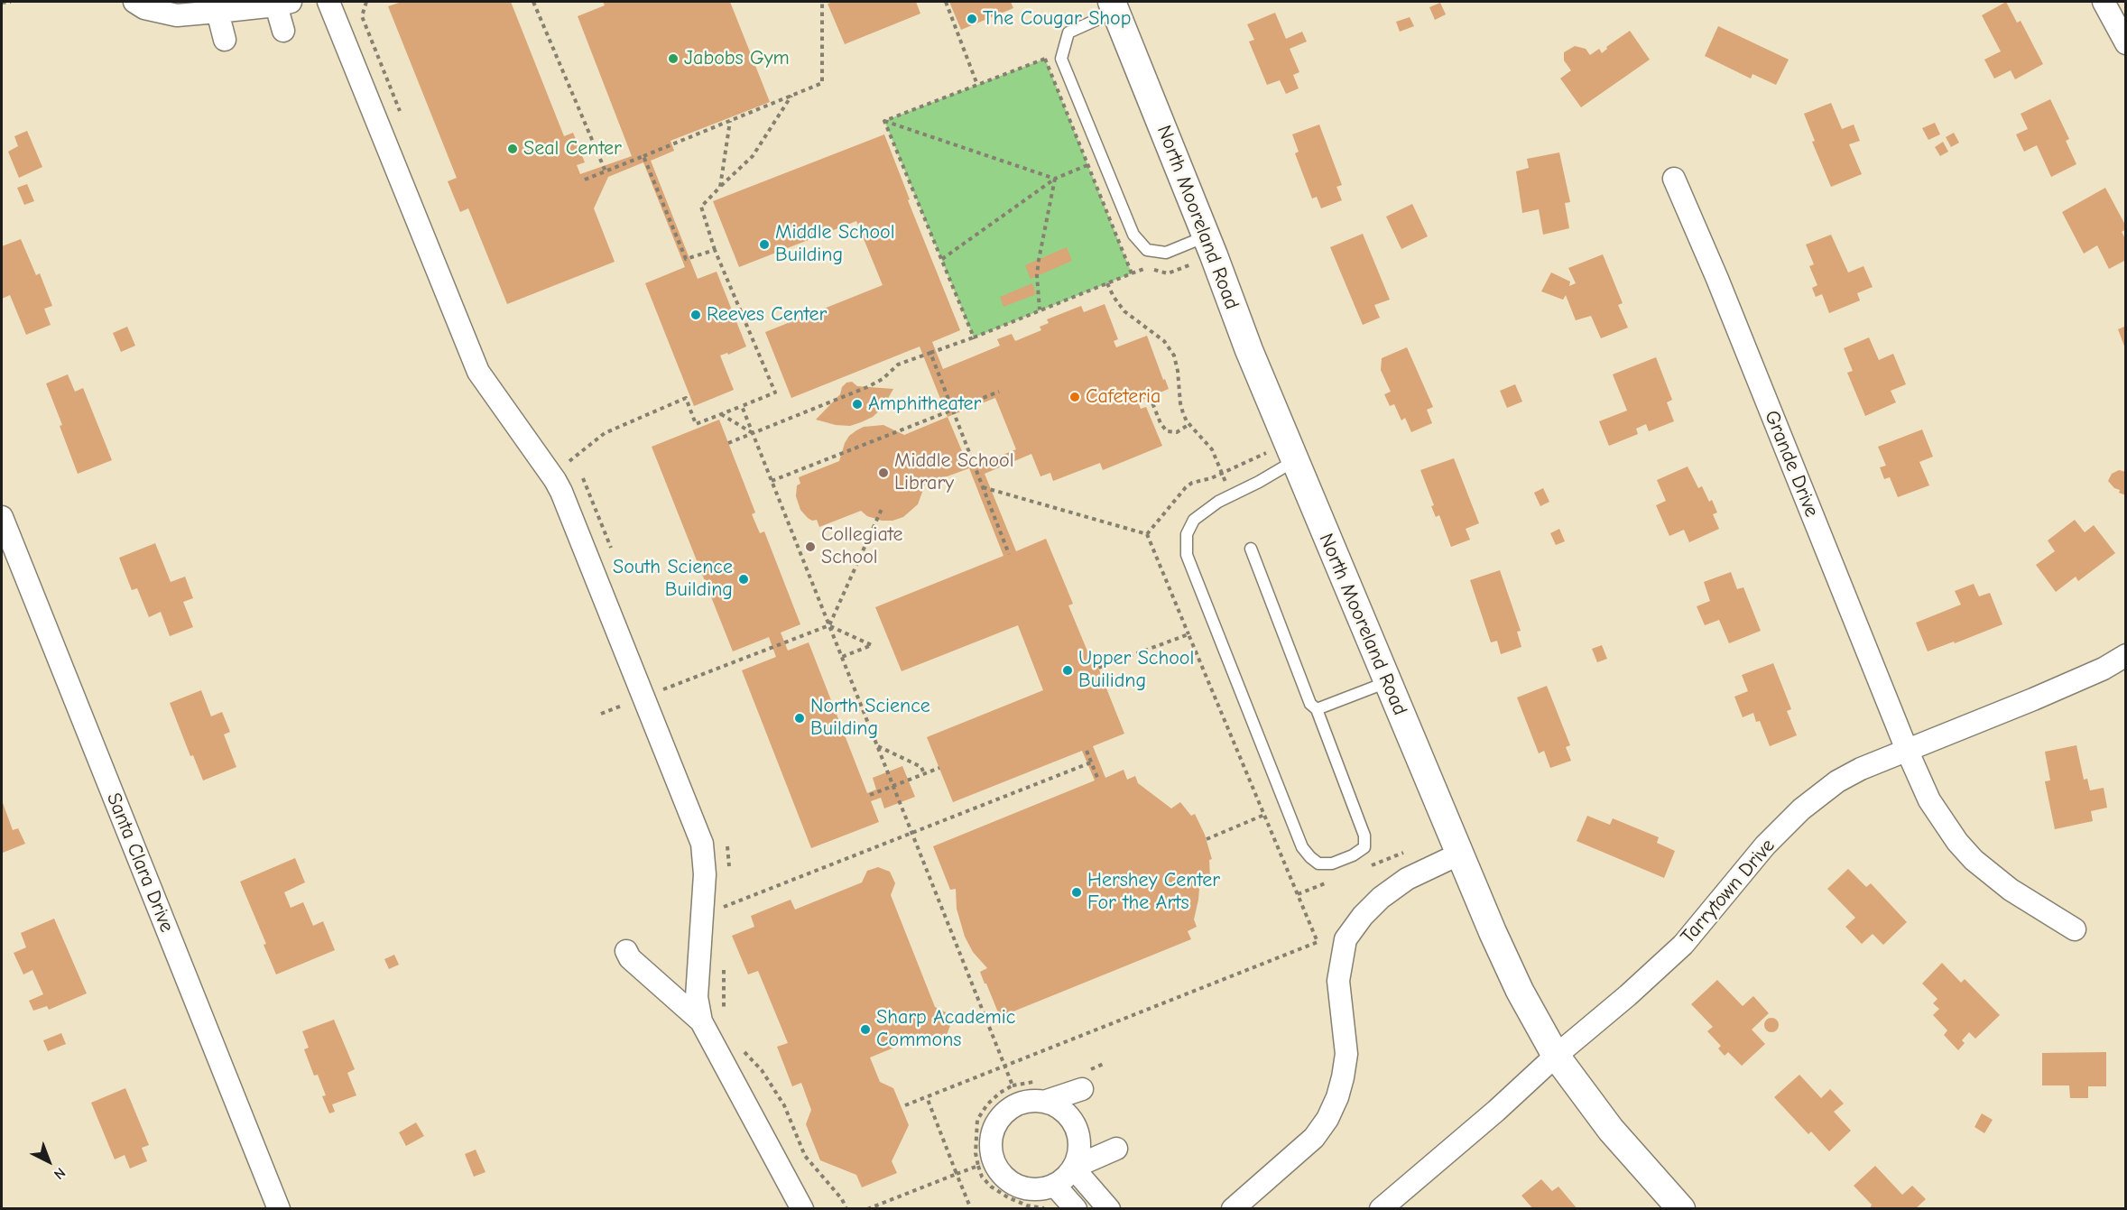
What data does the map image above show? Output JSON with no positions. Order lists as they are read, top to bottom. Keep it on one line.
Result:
{"streets":{"street":["North Mooreland Road","Grande Drive","Santa Clara Drive","Tarrytown Drive"]},"crossings":[["North Mooreland Road","Tarrytown Drive"],["Grande Drive","Tarrytown Drive"]],"places":["The Cougar Shop","Jabobs Gym","Seal Center","Middle School Building","Reeves Center","Cafeteria","Amphitheater","Middle School Library","Collegiate School","South Science Building","Upper School Builidng","North Science Building","Hershey Center For the Arts","Sharp Academic Commons"],"north":"bottom right"}
